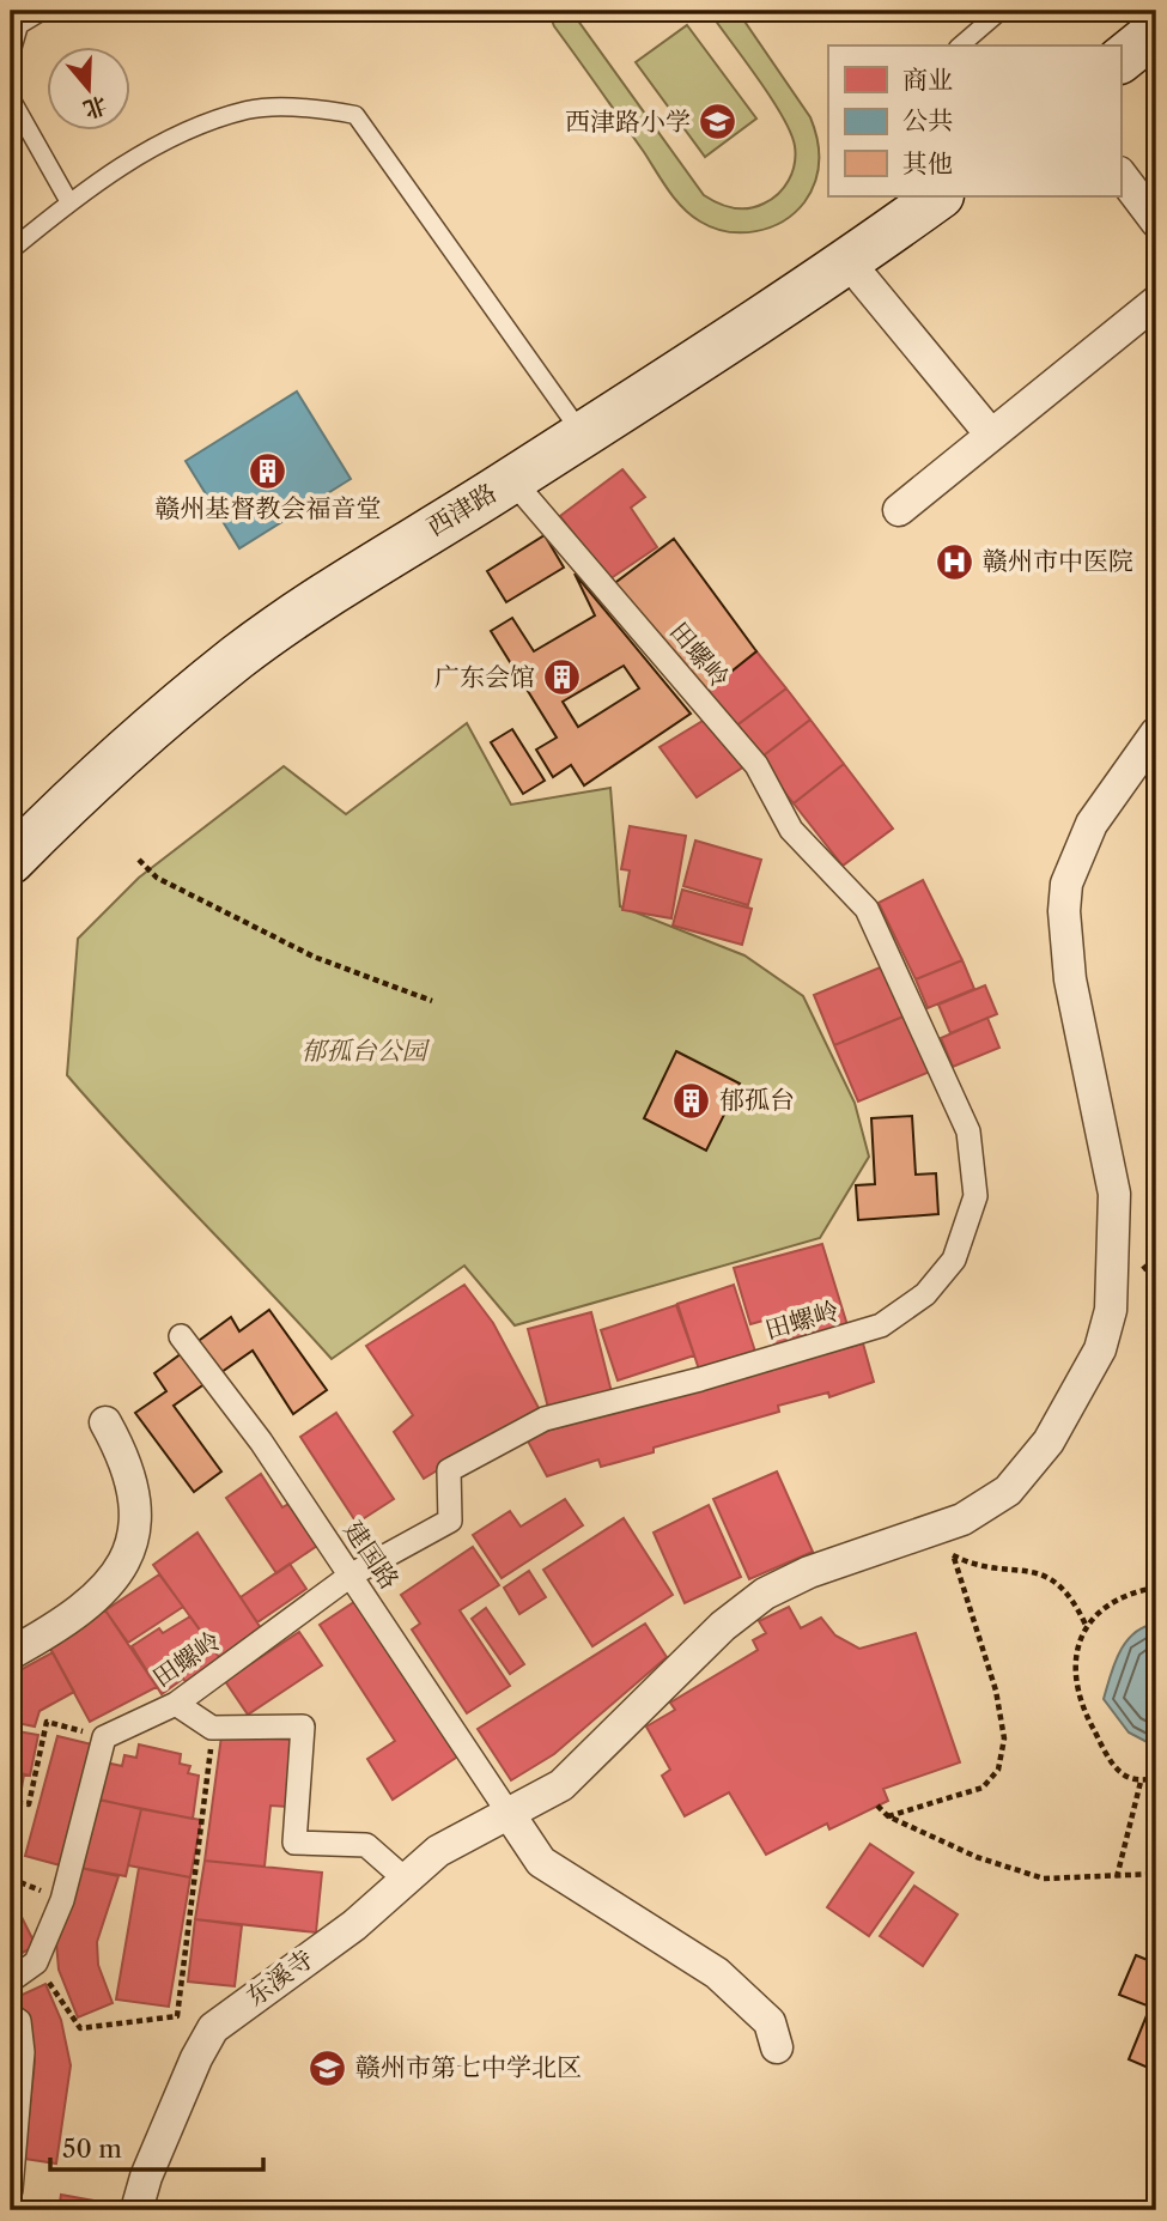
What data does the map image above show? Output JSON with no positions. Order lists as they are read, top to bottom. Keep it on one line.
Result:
{"streets":{"main road":["西津路"],"street":["田螺岭","建国路","东溪寺"]},"crossings":[["西津路","田螺岭"],["田螺岭","建国路"],["建国路","东溪寺"]],"parks":["郁孤台公园"],"places":{"school or university":["西津路小学","赣州市第七中学北区"],"building":["赣州基督教会福音堂","广东会馆","郁孤台"],"hospital":["赣州市中医院"]},"legend":["商业","公共","其他"],"scale_bar":"50 m","north":"bottom"}
